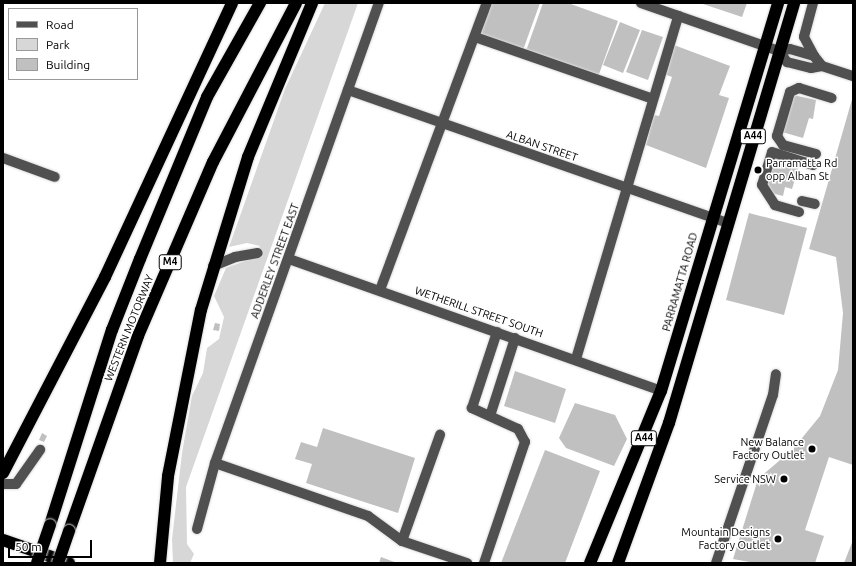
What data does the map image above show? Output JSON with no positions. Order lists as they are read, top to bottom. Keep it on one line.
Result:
{"streets":{"highway":["A44","M4","PARRAMATTA ROAD","WESTERN MOTORWAY"],"street":["ALBAN STREET","ADDERLEY STREET EAST","WETHERILL STREET SOUTH"]},"crossings":[["A44","ALBAN STREET"],["ALBAN STREET","ADDERLEY STREET EAST"],["ALBAN STREET","PARRAMATTA ROAD"],["ADDERLEY STREET EAST","WETHERILL STREET SOUTH"],["PARRAMATTA ROAD","WETHERILL STREET SOUTH"]],"places":["Parramatta Rd opp Alban St","New Balance Factory Outlet","Service NSW","Mountain Designs Factory Outlet"],"legend":["Road","Park","Building"],"scale_bar":"50 m"}
